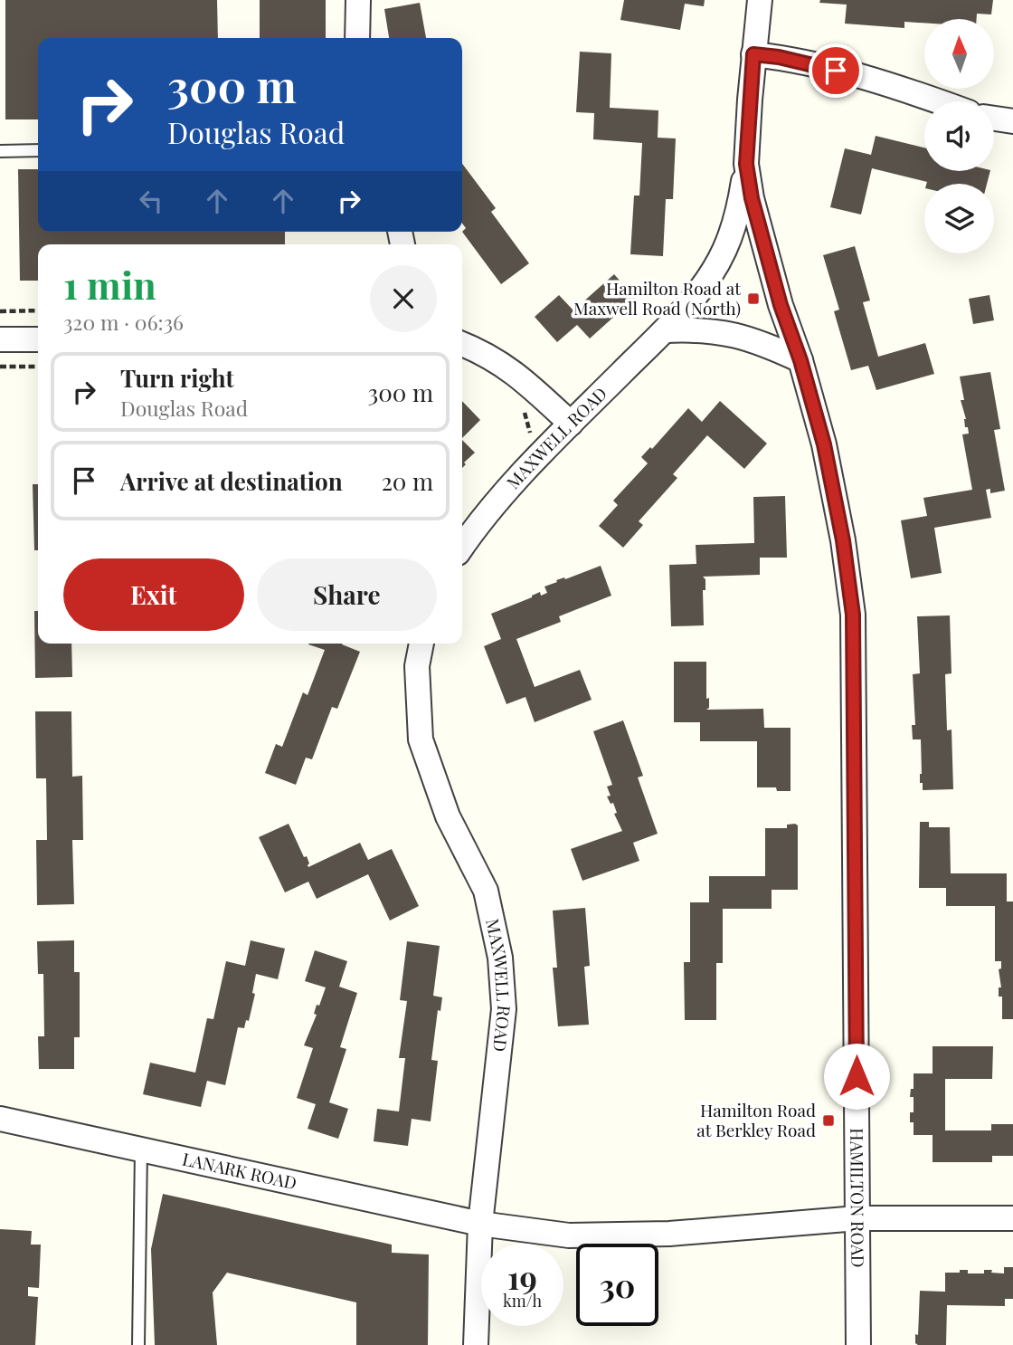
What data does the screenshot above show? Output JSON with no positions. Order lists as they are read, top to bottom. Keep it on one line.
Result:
{"streets":{"street":["MAXWELL ROAD","LANARK ROAD","HAMILTON ROAD"]},"crossings":[["MAXWELL ROAD","LANARK ROAD"],["MAXWELL ROAD","HAMILTON ROAD"],["LANARK ROAD","HAMILTON ROAD"]],"places":{"transit":["Hamilton Road at Maxwell Road (North)","Hamilton Road at Berkley Road"]},"north":"top","page":{"turn":["300 m","Douglas Road"],"heading":["1 min","320 m · 06:36"],"list":[{"name":"Turn right","note":"Douglas Road","value":"300 m"},{"name":"Arrive at destination","value":"20 m"}],"buttons":["Exit","Share"],"speed":"19 km/h","limit":"30"}}
